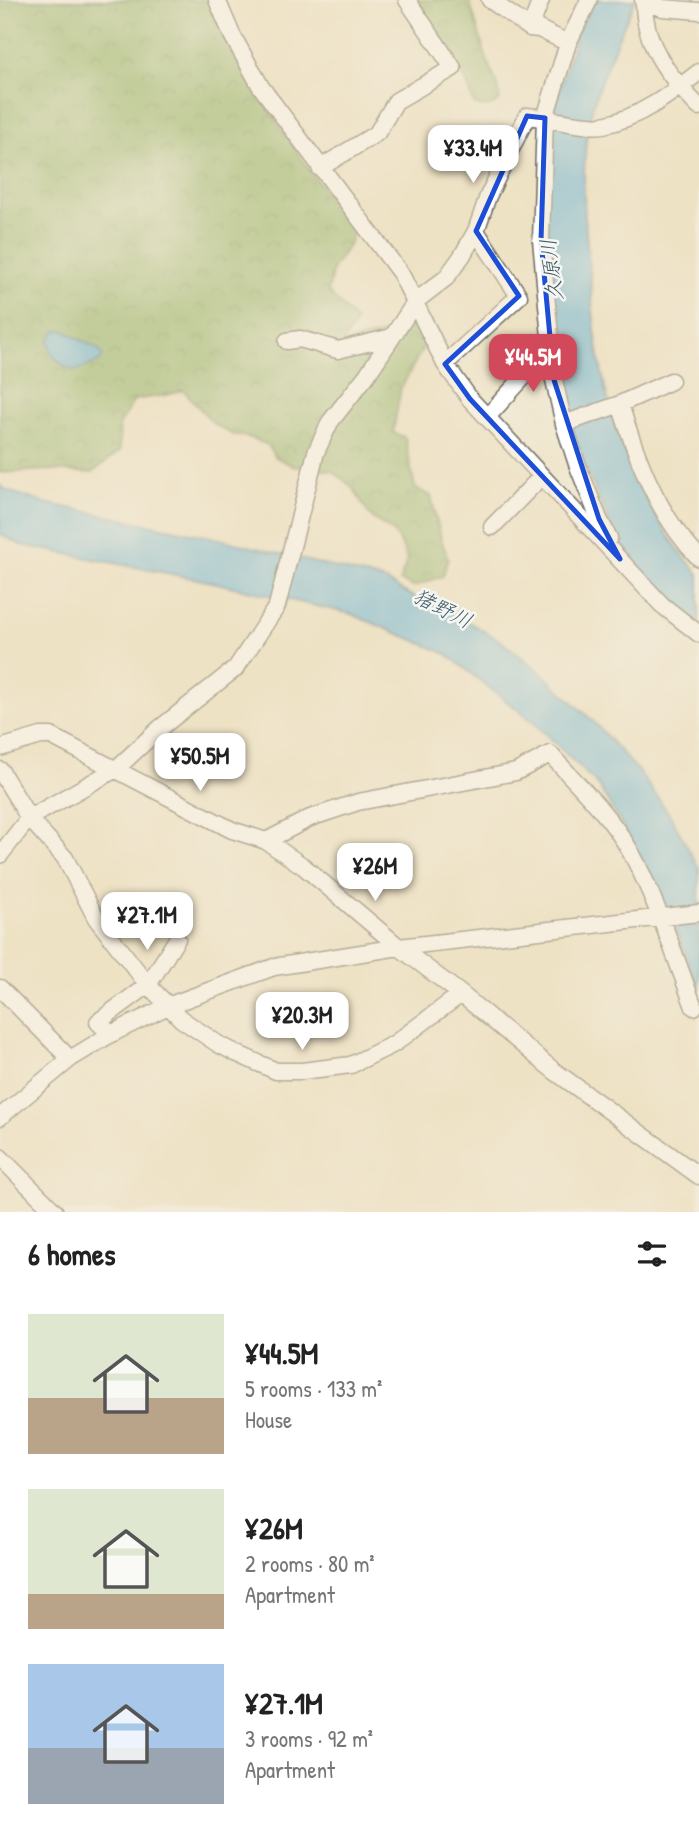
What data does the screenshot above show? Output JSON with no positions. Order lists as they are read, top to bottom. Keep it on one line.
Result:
{"water":["久原川","猪野川"],"page":{"price":["¥33.4M","¥44.5M","¥50.5M","¥26M","¥27.1M","¥20.3M"],"heading":"6 homes","list":[{"name":"¥44.5M","note":"5 rooms · 133 m² · House"},{"name":"¥26M","note":"2 rooms · 80 m² · Apartment"},{"name":"¥27.1M","note":"3 rooms · 92 m² · Apartment"}]}}
